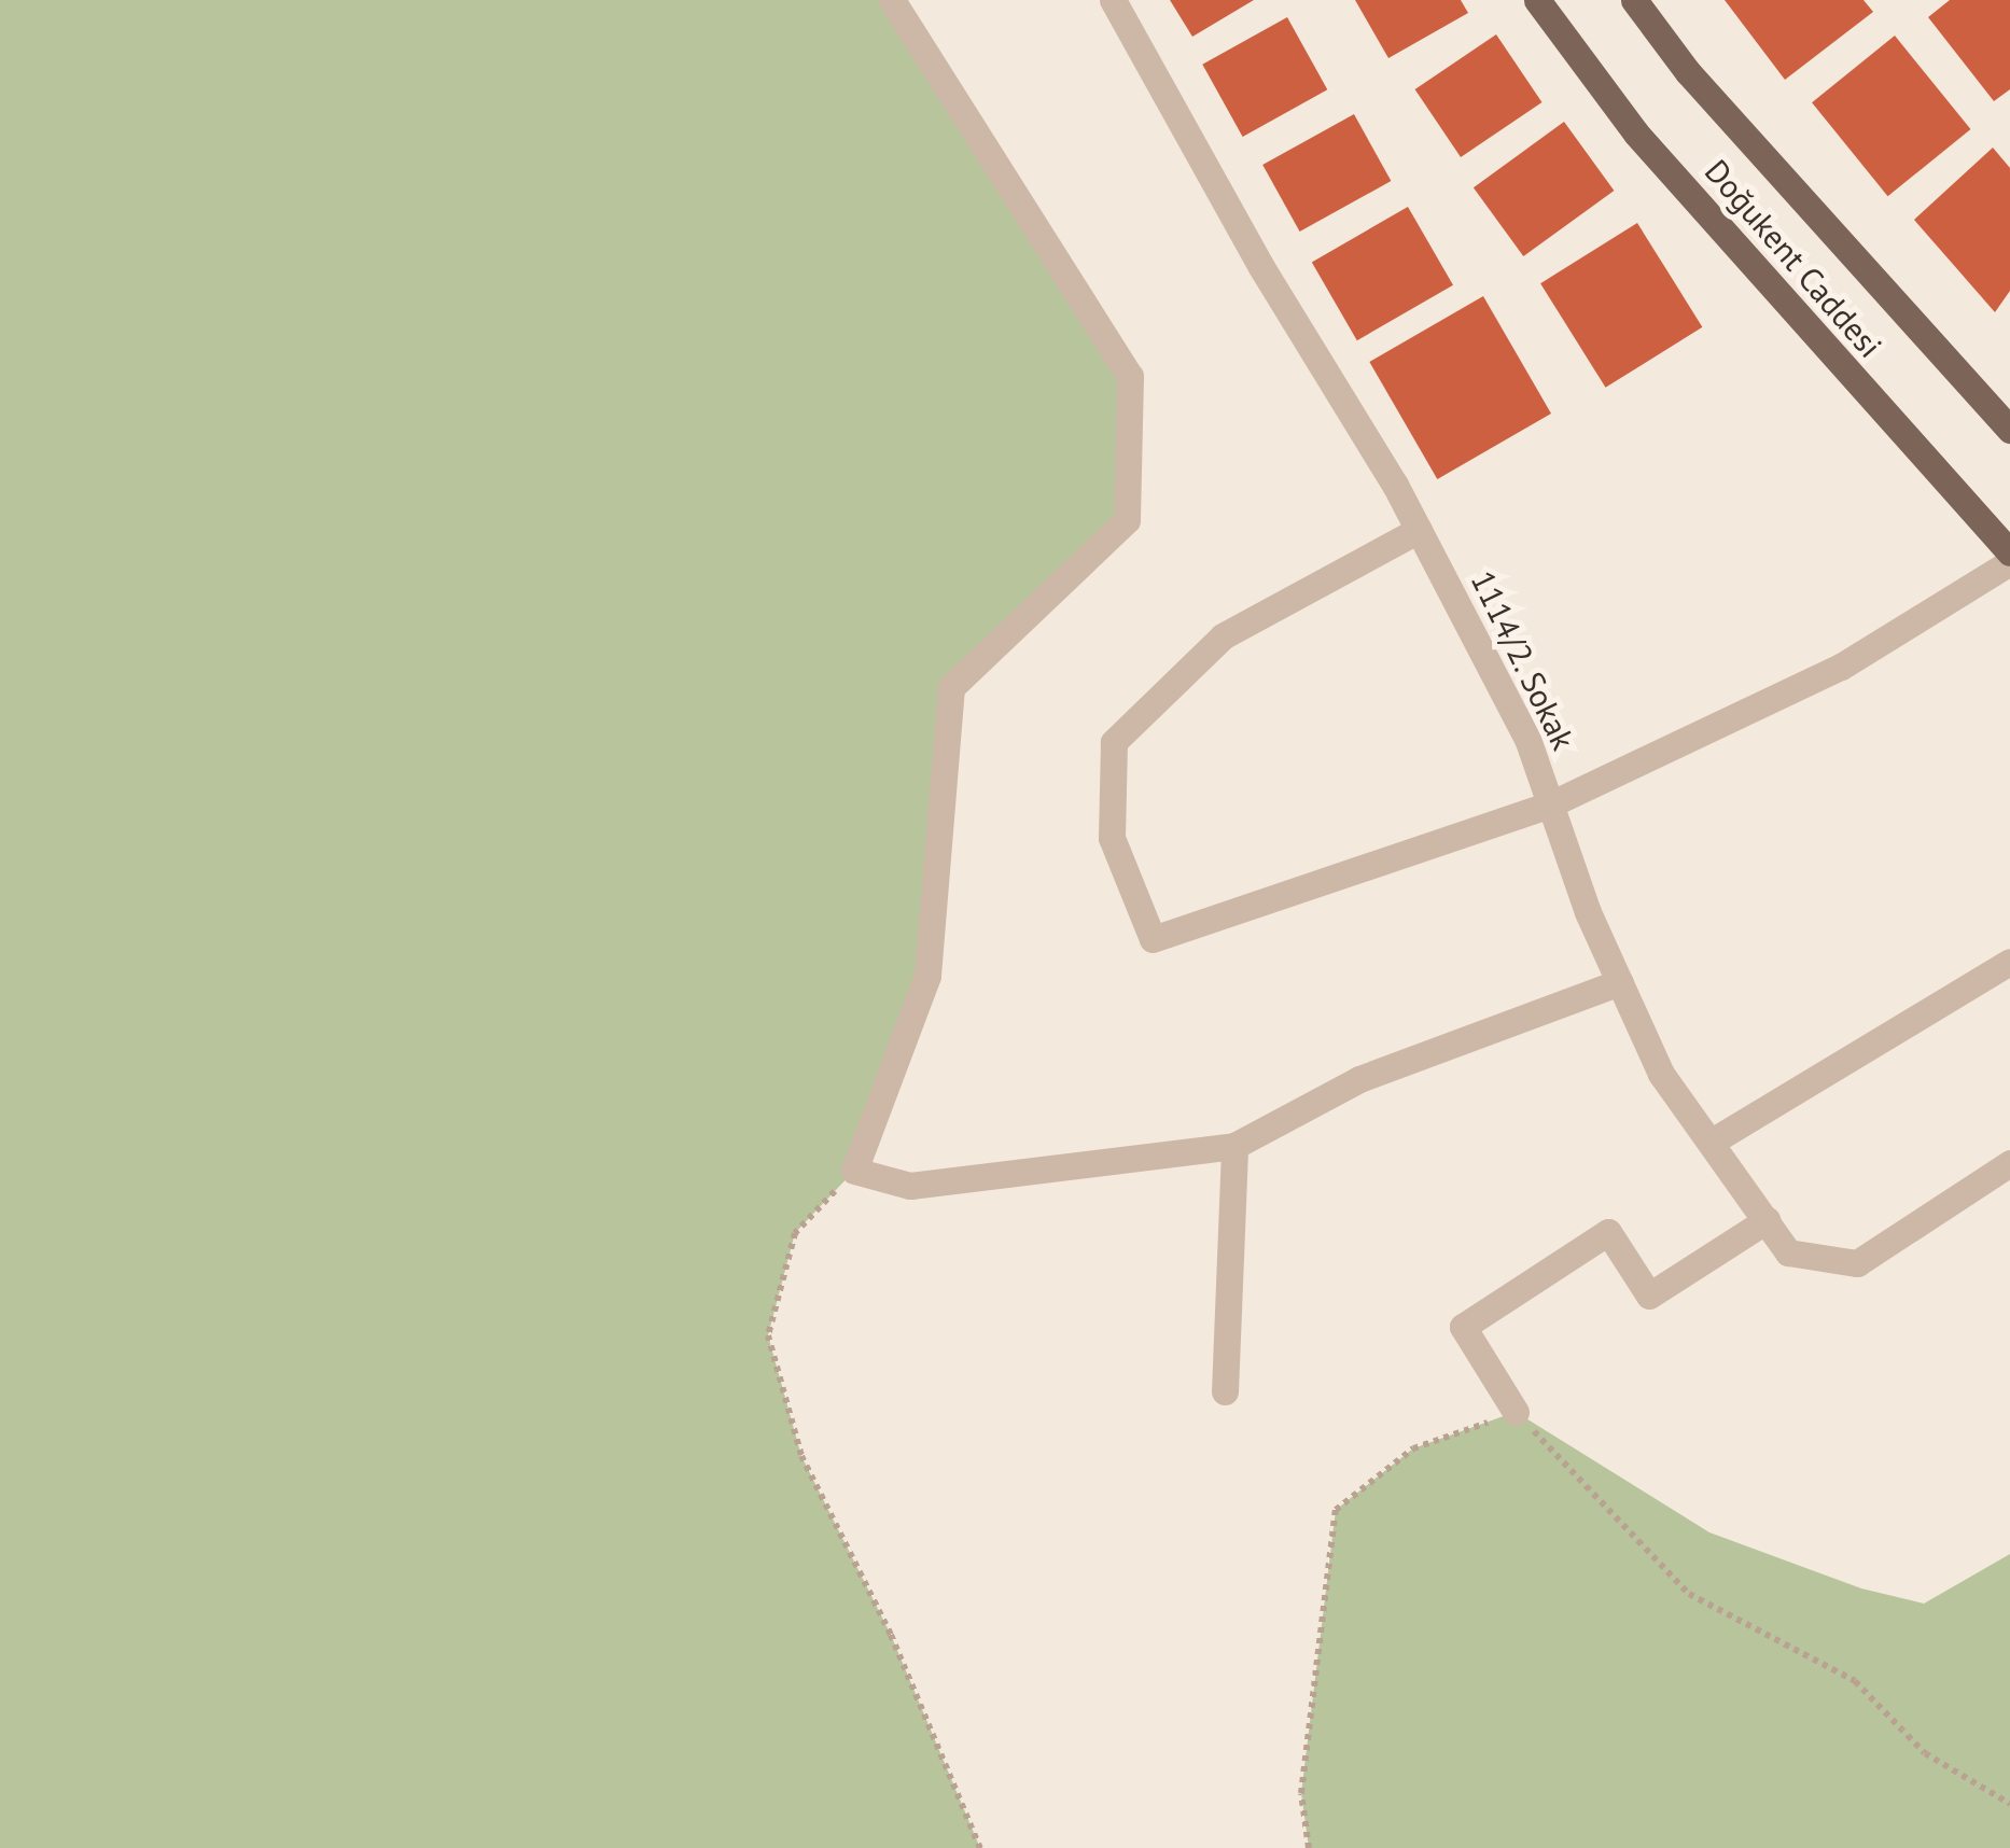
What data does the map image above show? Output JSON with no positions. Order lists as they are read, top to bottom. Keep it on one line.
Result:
{"streets":{"main road":["Doğukent Caddesi"],"street":["1114/2. Sokak"]}}
